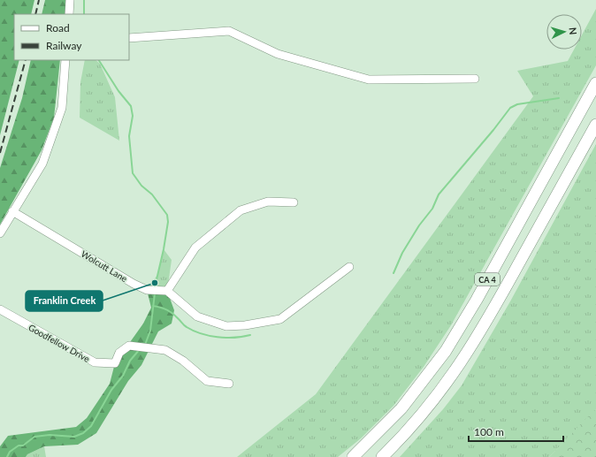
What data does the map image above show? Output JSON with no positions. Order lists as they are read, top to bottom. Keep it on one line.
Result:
{"streets":{"highway":["CA 4"],"street":["Wolcutt Lane","Goodfellow Drive"]},"places":["Franklin Creek"],"legend":["Road","Railway"],"scale_bar":"100 m","north":"right"}
